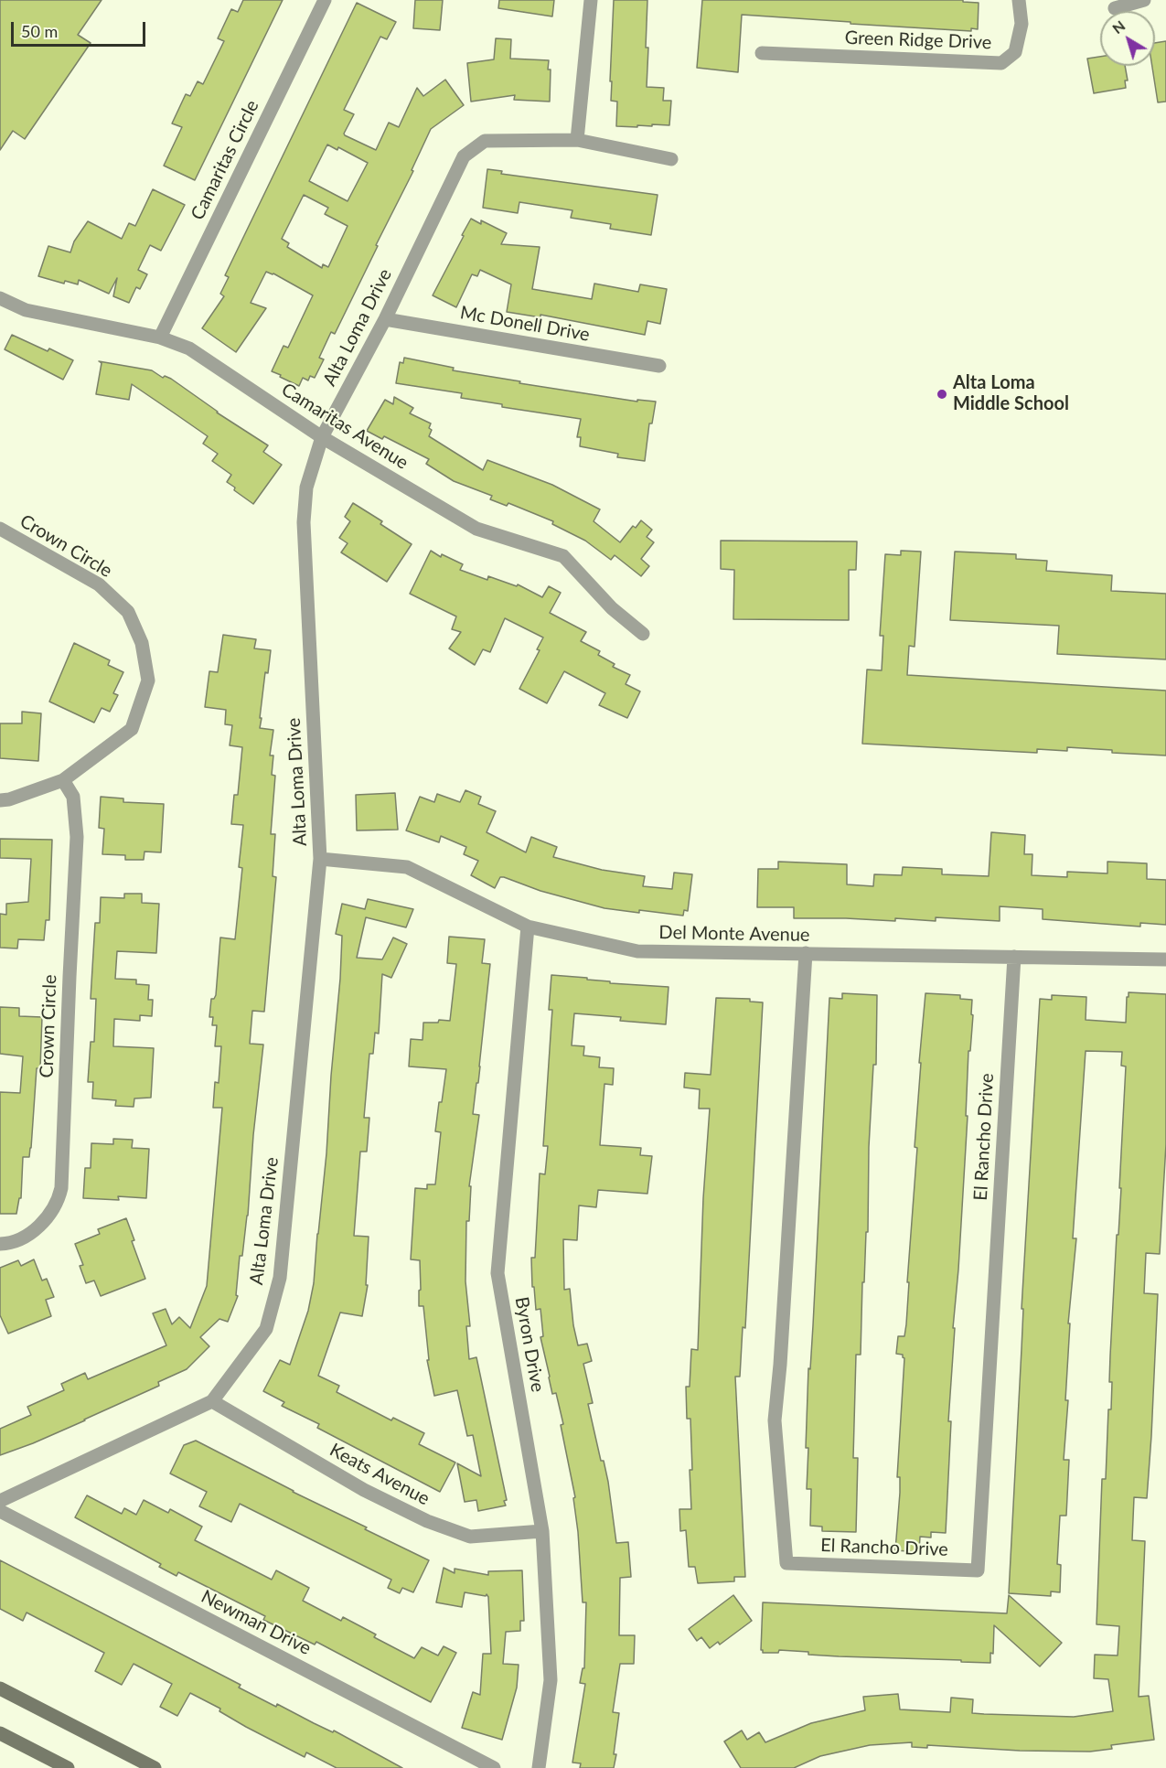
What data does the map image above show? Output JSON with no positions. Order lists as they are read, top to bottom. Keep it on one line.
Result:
{"streets":{"street":["Green Ridge Drive","Camaritas Circle","Mc Donell Drive","Alta Loma Drive","Camaritas Avenue","Crown Circle","Del Monte Avenue","El Rancho Drive","Byron Drive","Keats Avenue","Newman Drive"]},"crossings":[["Camaritas Circle","Camaritas Avenue"],["Mc Donell Drive","Alta Loma Drive"],["Alta Loma Drive","Camaritas Avenue"],["Alta Loma Drive","Del Monte Avenue"],["Alta Loma Drive","Keats Avenue"],["Del Monte Avenue","El Rancho Drive"],["Del Monte Avenue","Byron Drive"],["Byron Drive","Keats Avenue"]],"places":["Alta Loma Middle School"],"scale_bar":"50 m","north":"top left"}
